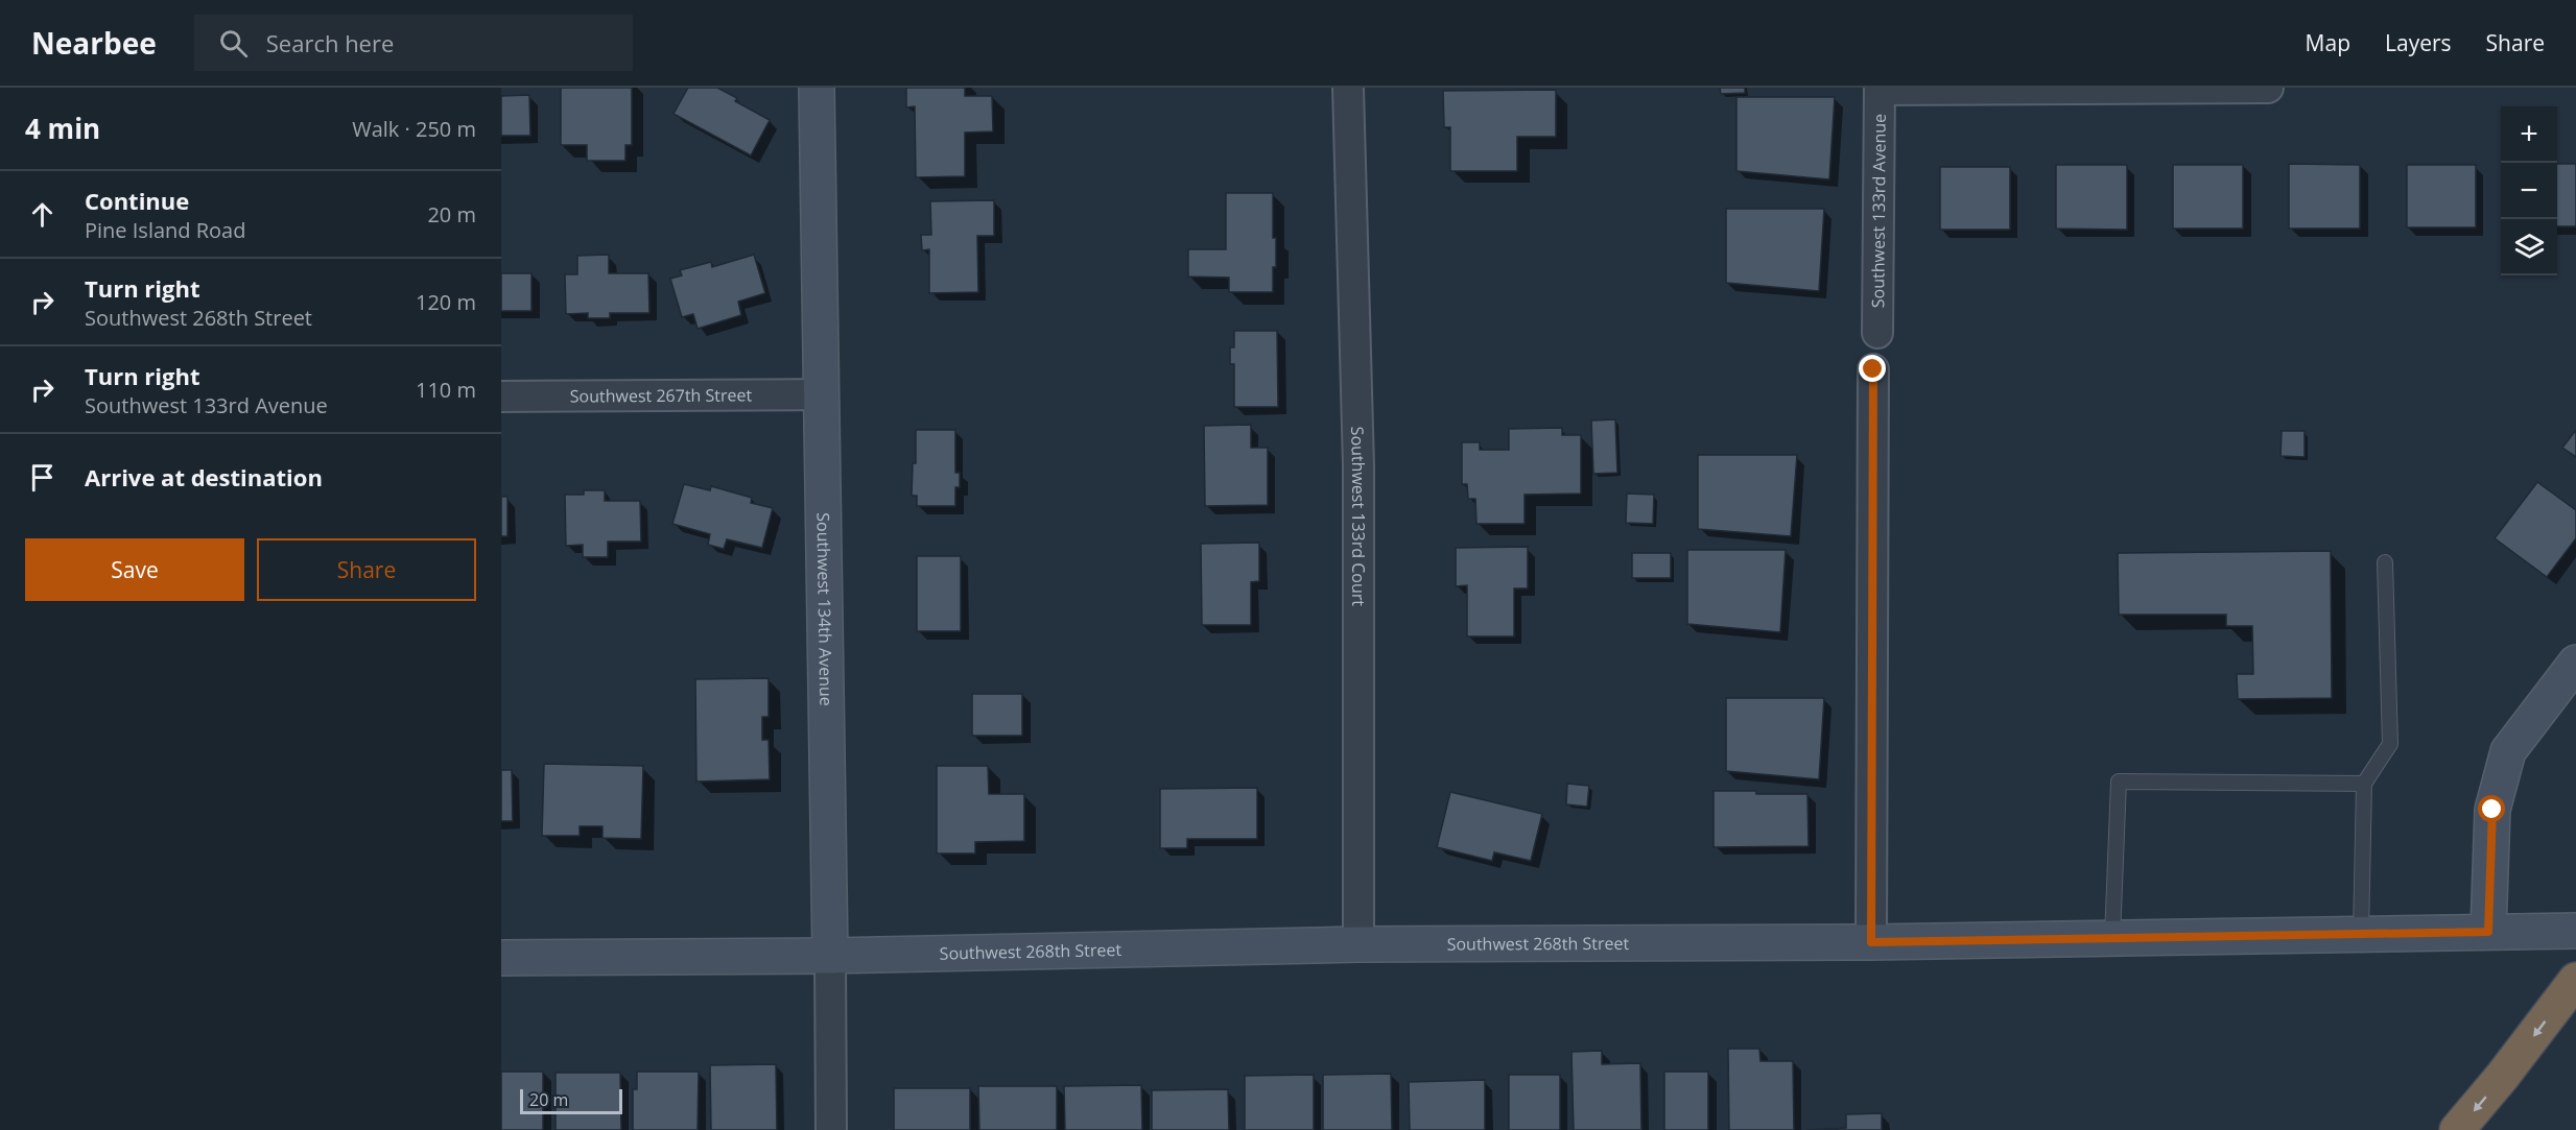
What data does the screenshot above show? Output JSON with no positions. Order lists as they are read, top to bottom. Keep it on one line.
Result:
{"streets":{"main road":["Southwest 134th Avenue","Southwest 268th Street"],"street":["Southwest 133rd Avenue","Southwest 267th Street","Southwest 133rd Court"]},"crossings":[["Southwest 267th Street","Southwest 134th Avenue"],["Southwest 133rd Court","Southwest 268th Street"],["Southwest 134th Avenue","Southwest 268th Street"]],"scale_bar":"20 m","page":{"header":"Nearbee","search":"Search here","nav":["Map","Layers","Share"],"heading":["4 min","Walk · 250 m"],"map_buttons":["+","−"],"list":[["Continue","Pine Island Road","20 m"],["Turn right","Southwest 268th Street","120 m"],["Turn right","Southwest 133rd Avenue","110 m"],"Arrive at destination"],"buttons":["Save","Share"],"scale":"20 m"}}
